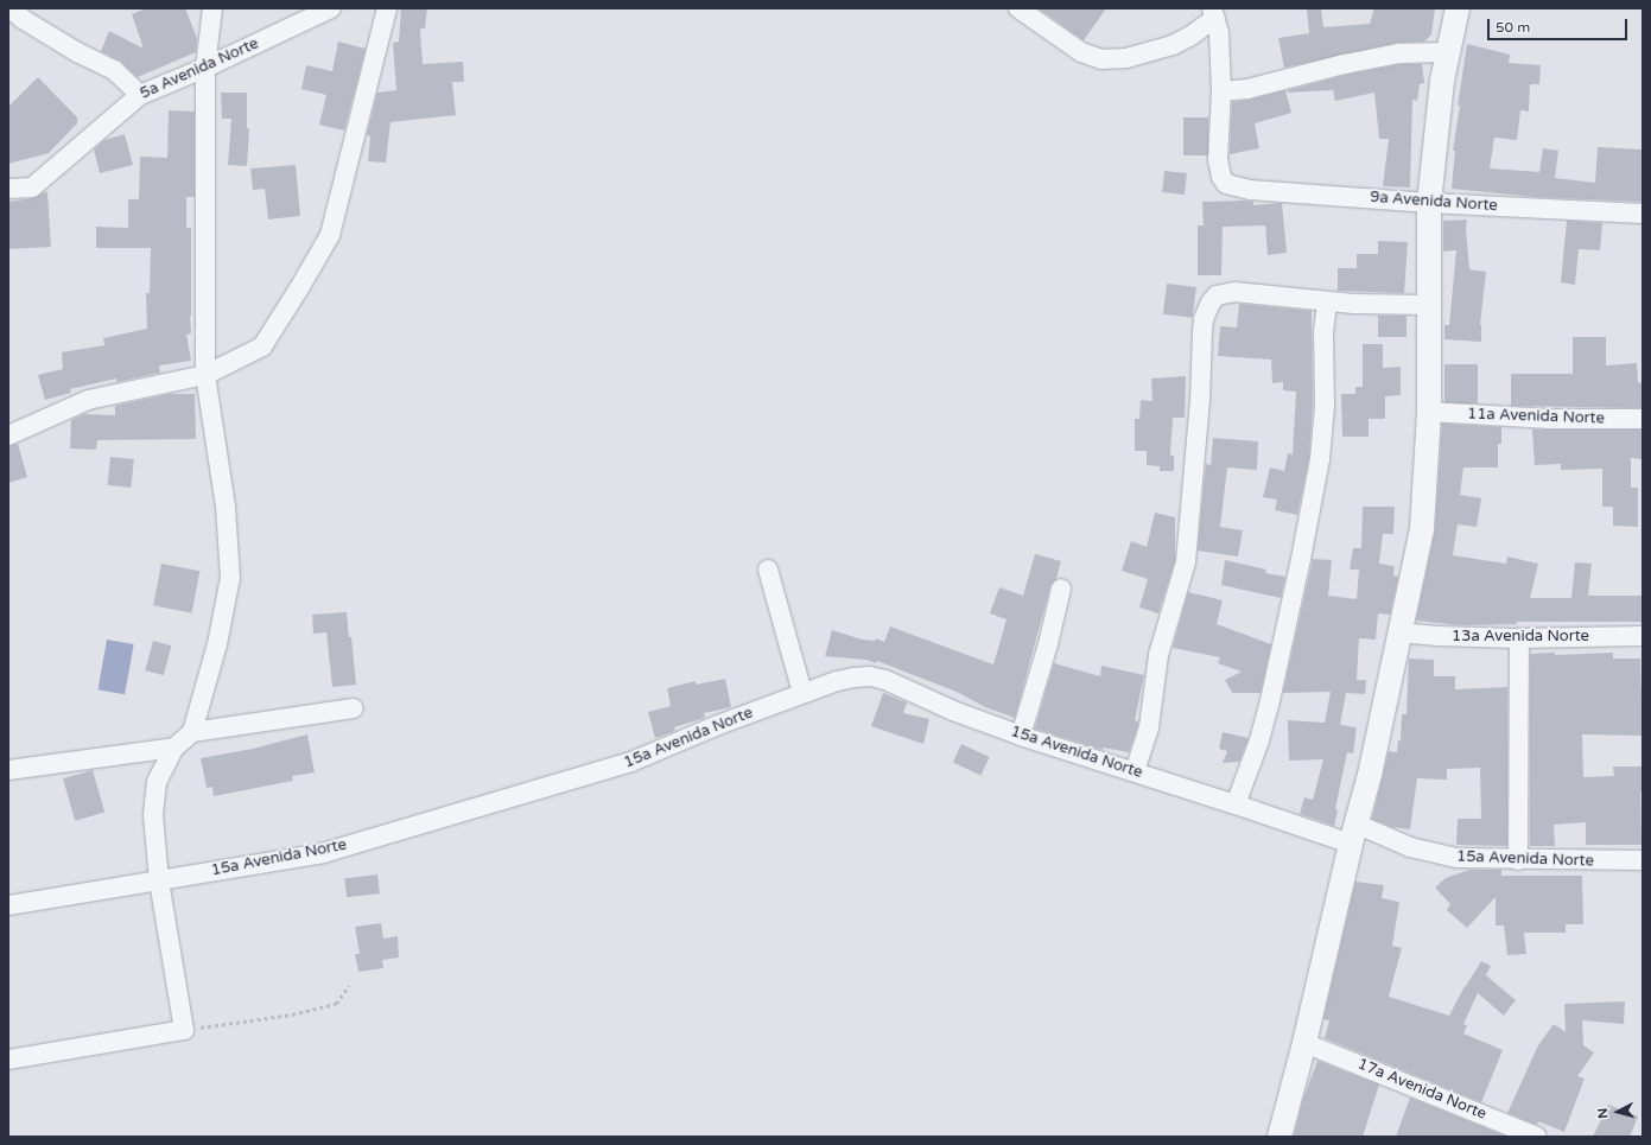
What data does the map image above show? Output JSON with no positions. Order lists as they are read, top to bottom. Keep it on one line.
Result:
{"streets":{"street":["5a Avenida Norte","9a Avenida Norte","11a Avenida Norte","13a Avenida Norte","15a Avenida Norte","17a Avenida Norte"]},"scale_bar":"50 m","north":"left"}
